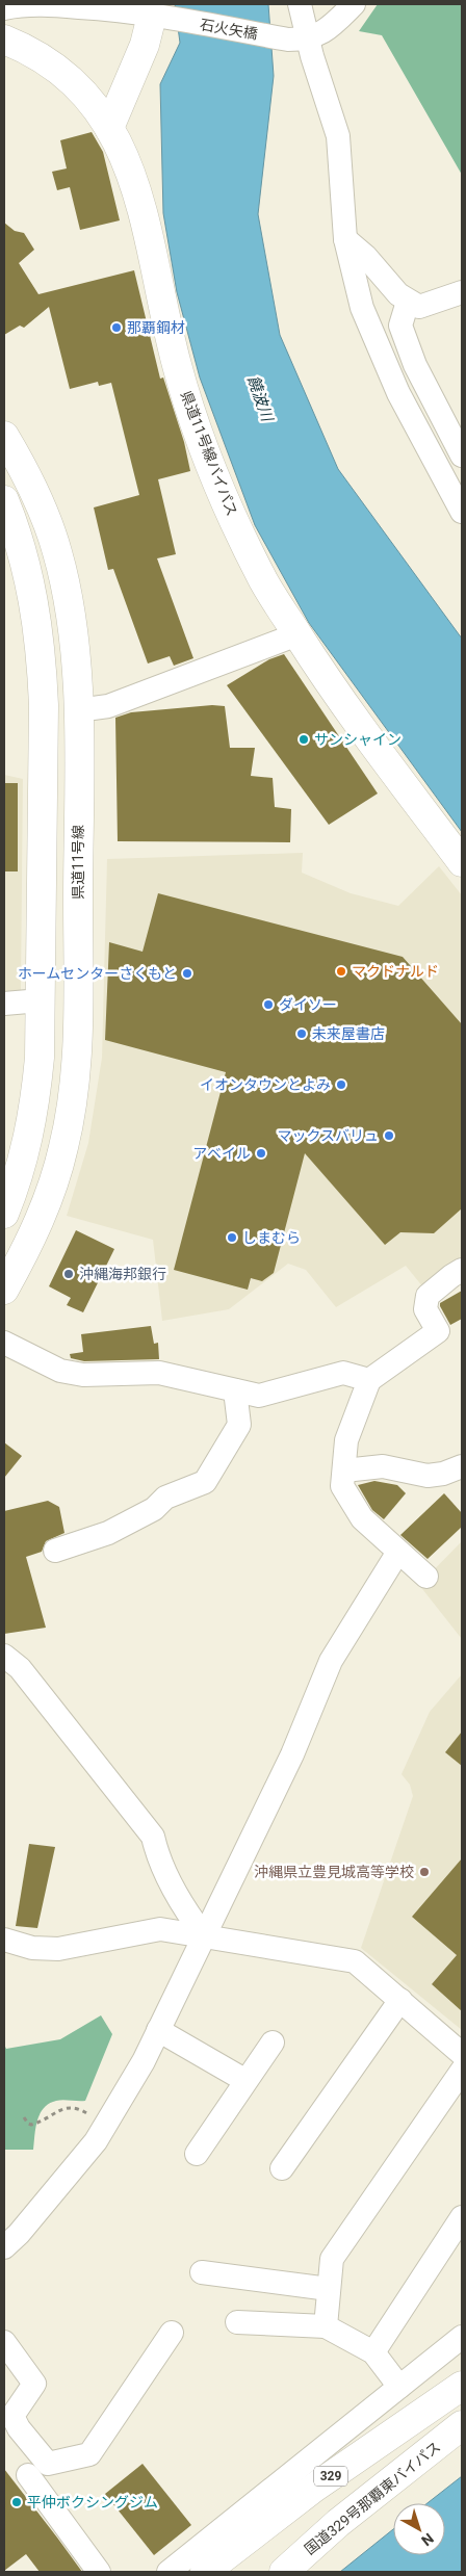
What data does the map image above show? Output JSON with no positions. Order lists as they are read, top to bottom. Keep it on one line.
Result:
{"streets":{"main road":["県道11号線バイパス","県道11号線","329","国道329号那覇東バイパス"],"street":["石火矢橋"]},"water":["饒波川"],"places":["那覇鋼材","サンシャイン","マクドナルド","ホームセンターさくもと","ダイソー","未来屋書店","イオンタウンとよみ","マックスバリュ","アベイル","しまむら","沖縄海邦銀行","沖縄県立豊見城高等学校","平仲ボクシングジム"],"north":"bottom right"}
